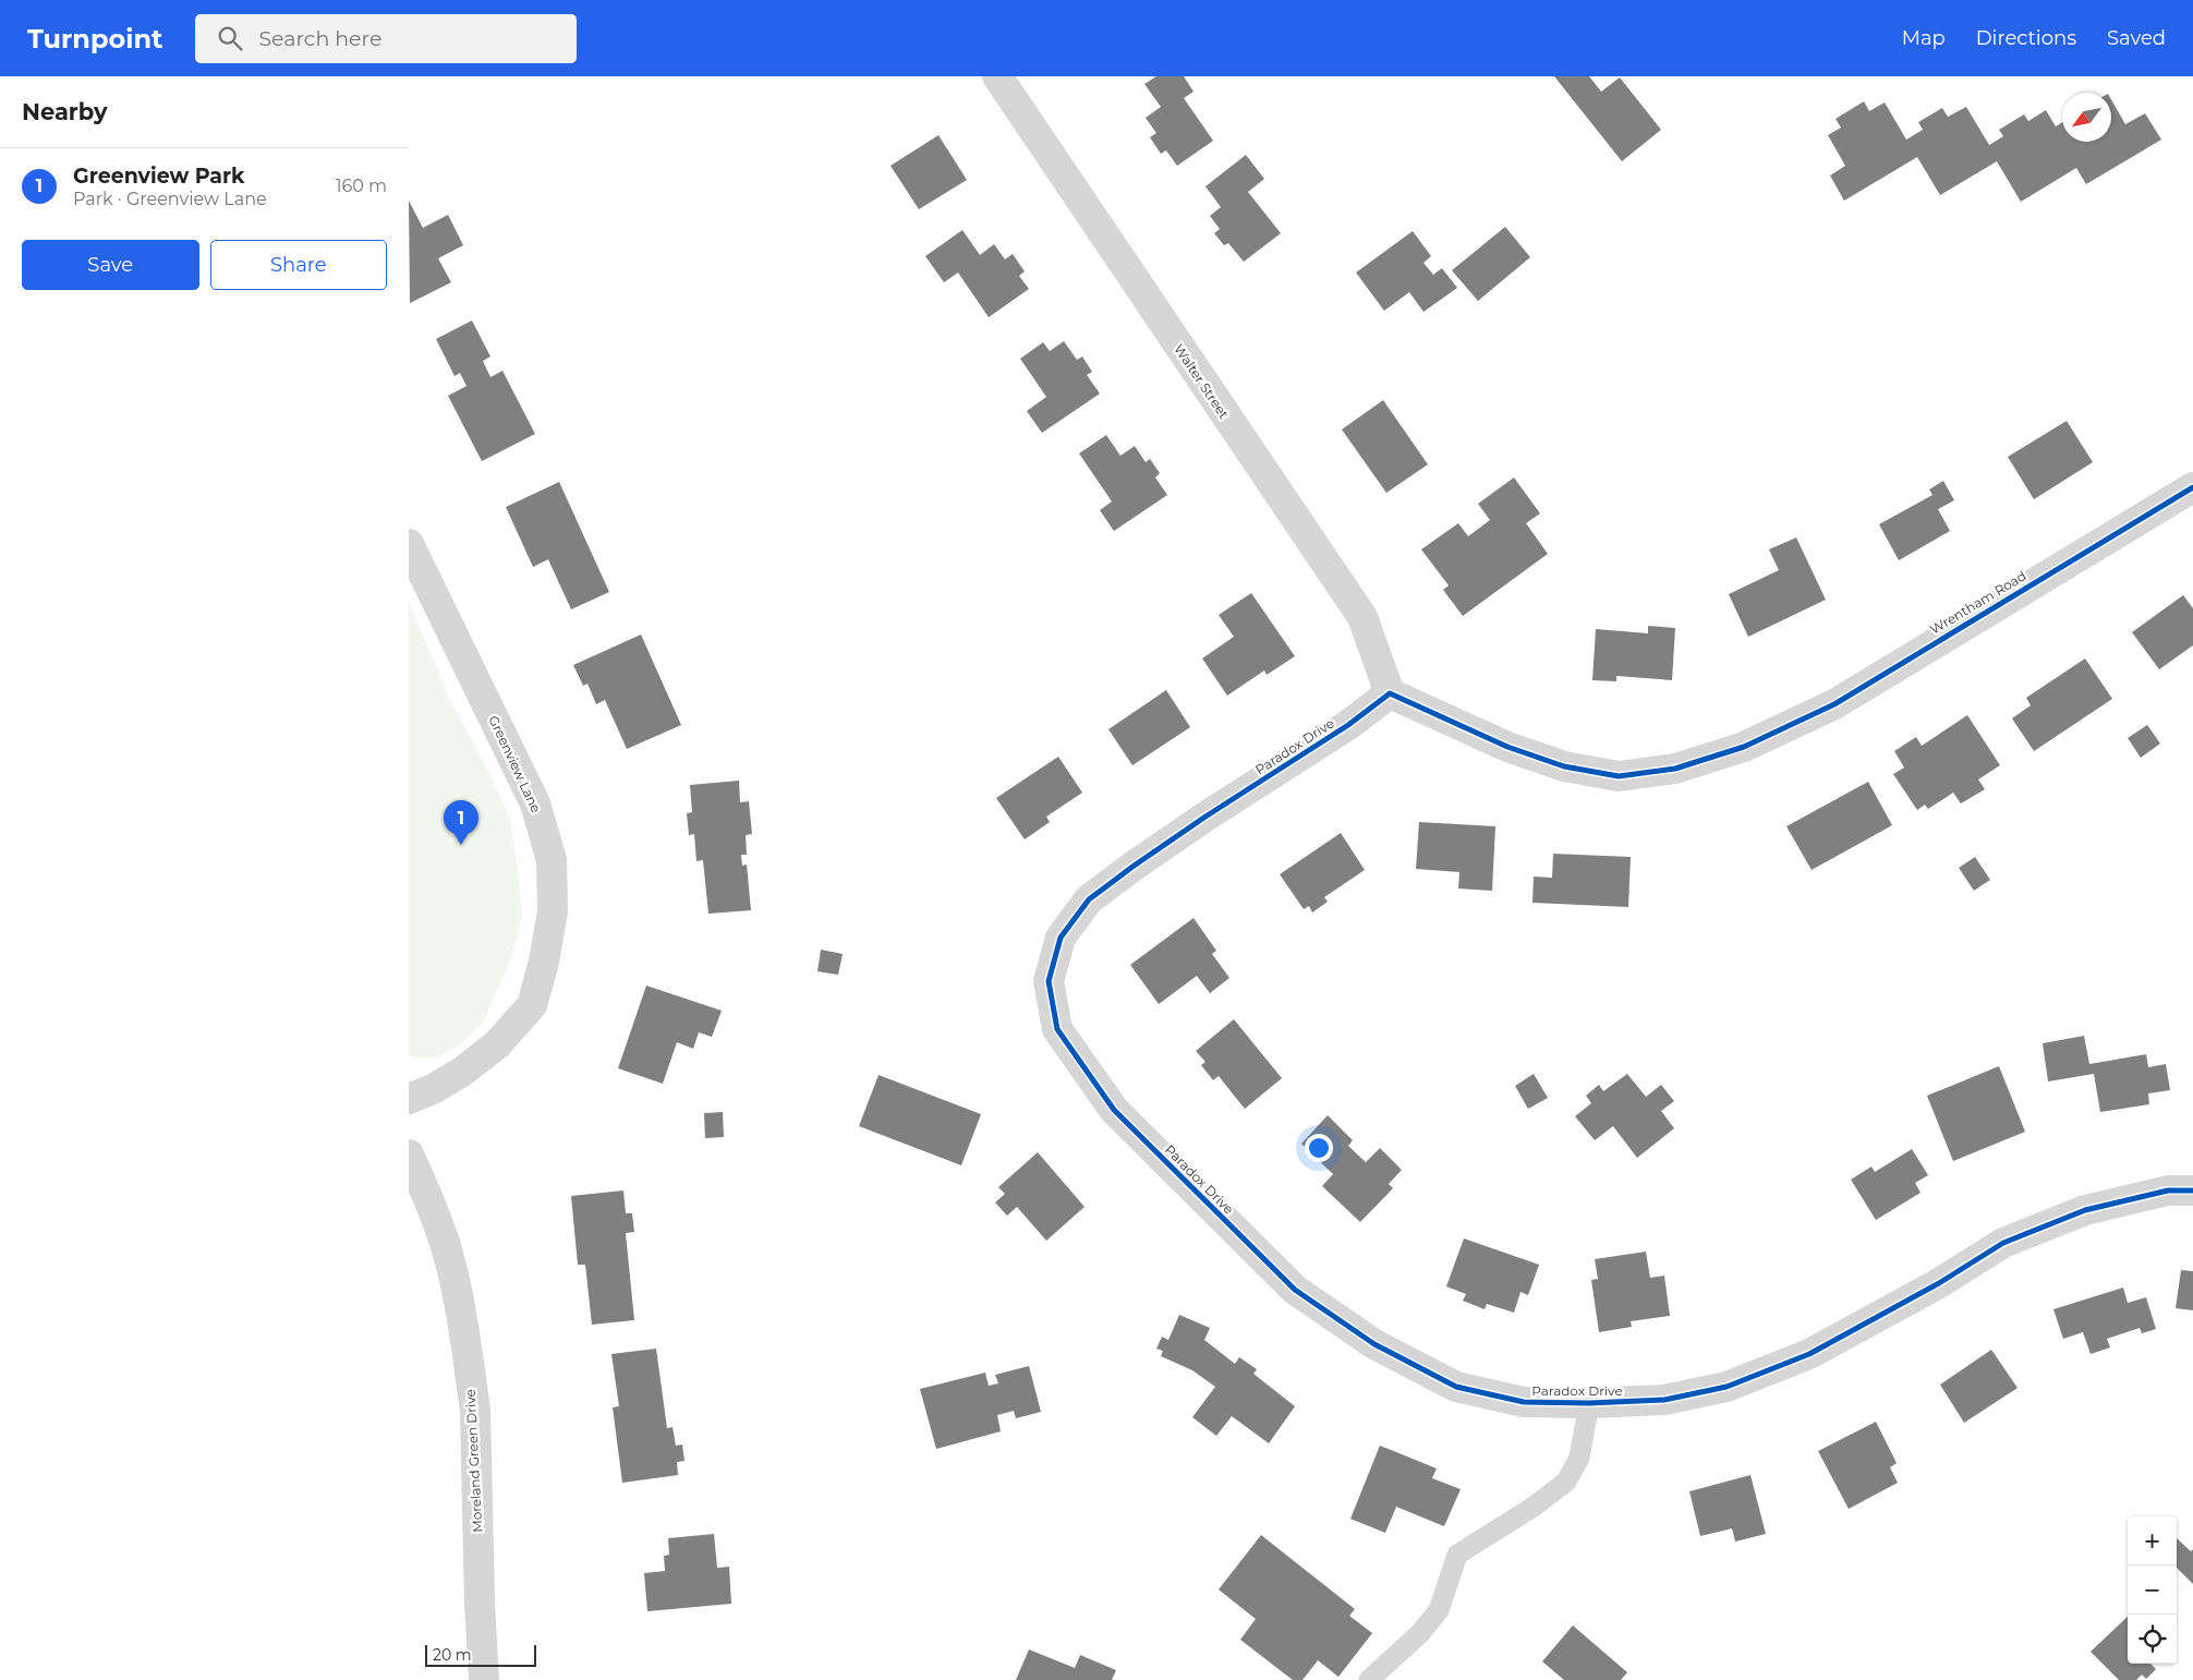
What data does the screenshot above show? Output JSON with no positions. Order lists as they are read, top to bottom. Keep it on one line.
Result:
{"streets":{"street":["Walter Street","Wrentham Road","Paradox Drive","Greenview Lane","Moreland Green Drive"]},"crossings":[["Walter Street","Wrentham Road"],["Walter Street","Paradox Drive"],["Wrentham Road","Paradox Drive"]],"scale_bar":"20 m","north":"bottom left","page":{"header":"Turnpoint","search":"Search here","nav":["Map","Directions","Saved"],"heading":"Nearby","list":[{"mark":"1","name":"Greenview Park","note":"Park · Greenview Lane","value":"160 m"}],"buttons":["Save","Share"],"pins":"1","map_buttons":["+","−"],"scale":"20 m"}}
